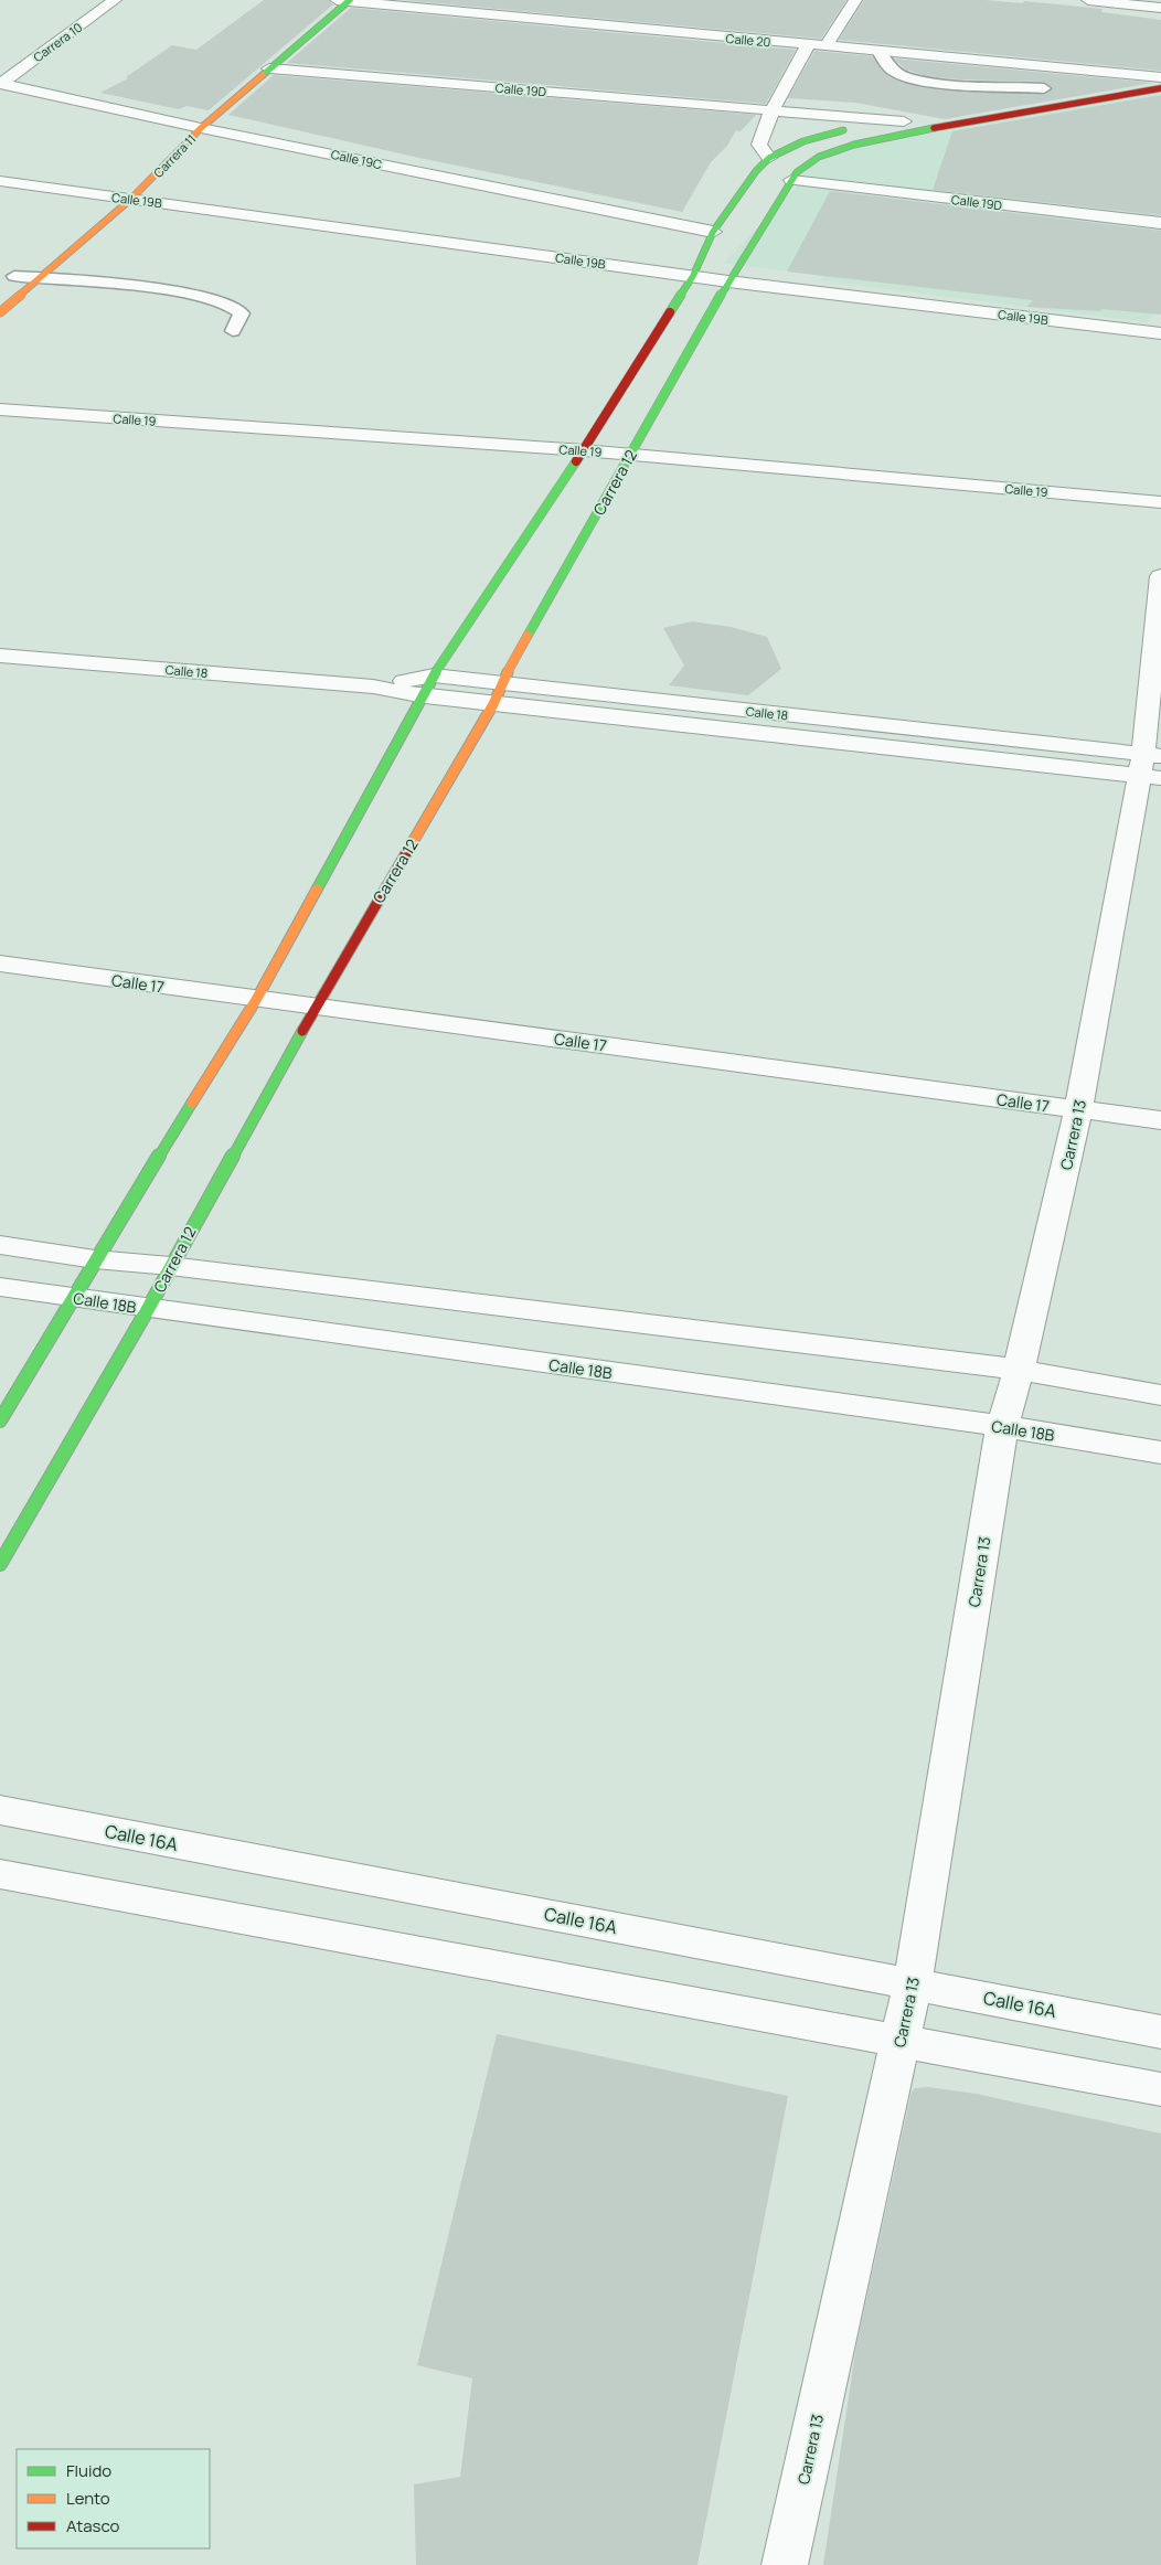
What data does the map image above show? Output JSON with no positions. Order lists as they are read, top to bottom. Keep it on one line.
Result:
{"streets":{"street":["Calle 20","Carrera 10","Calle 19D","Carrera 11","Calle 19C","Calle 19B","Calle 19","Carrera 12","Calle 18","Calle 17","Carrera 13","Calle 18B","Calle 16A"]},"crossings":[["Calle 20","Carrera 11"],["Carrera 10","Calle 19C"],["Calle 19D","Carrera 11"],["Calle 19D","Carrera 12"],["Carrera 11","Calle 19C"],["Carrera 11","Calle 19B"],["Calle 19B","Carrera 12"],["Calle 19","Carrera 12"],["Carrera 12","Calle 18"],["Carrera 12","Calle 17"],["Carrera 12","Calle 18B"],["Calle 18","Carrera 13"],["Calle 17","Carrera 13"],["Carrera 13","Calle 18B"],["Carrera 13","Calle 16A"]],"legend":["Fluido","Lento","Atasco"]}
